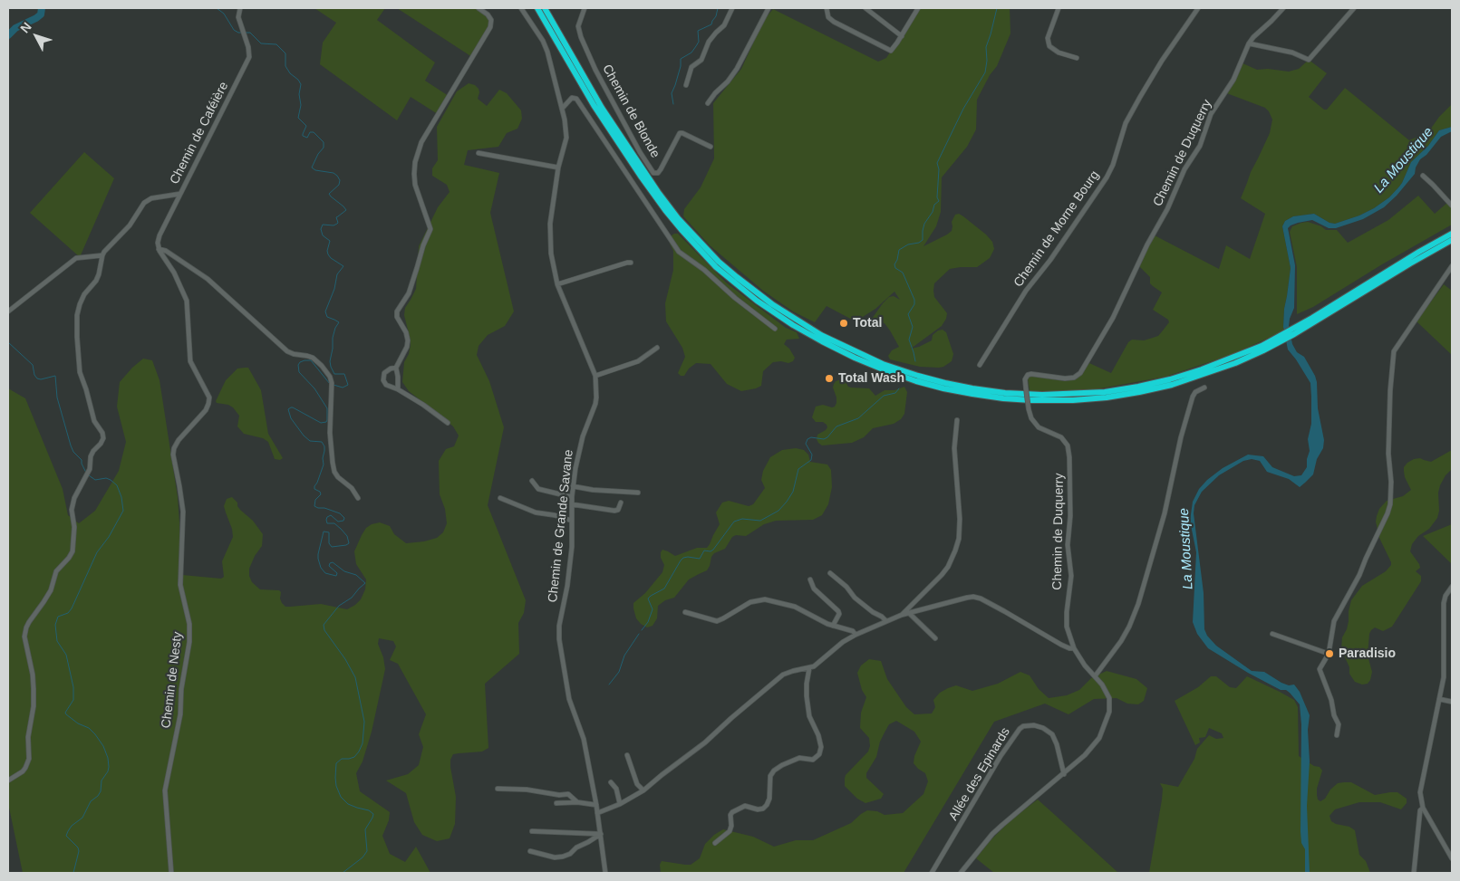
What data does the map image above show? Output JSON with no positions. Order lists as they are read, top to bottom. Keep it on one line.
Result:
{"streets":{"street":["Chemin de Blonde","Chemin de Caféière","Chemin de Duquerry","Chemin de Morne Bourg","Chemin de Grande Savane","Chemin de Nesty","Allée des Epinards"]},"crossings":[["Chemin de Duquerry","Allée des Epinards"]],"water":["La Moustique"],"places":["Total","Total Wash","Paradisio"],"north":"top left"}
